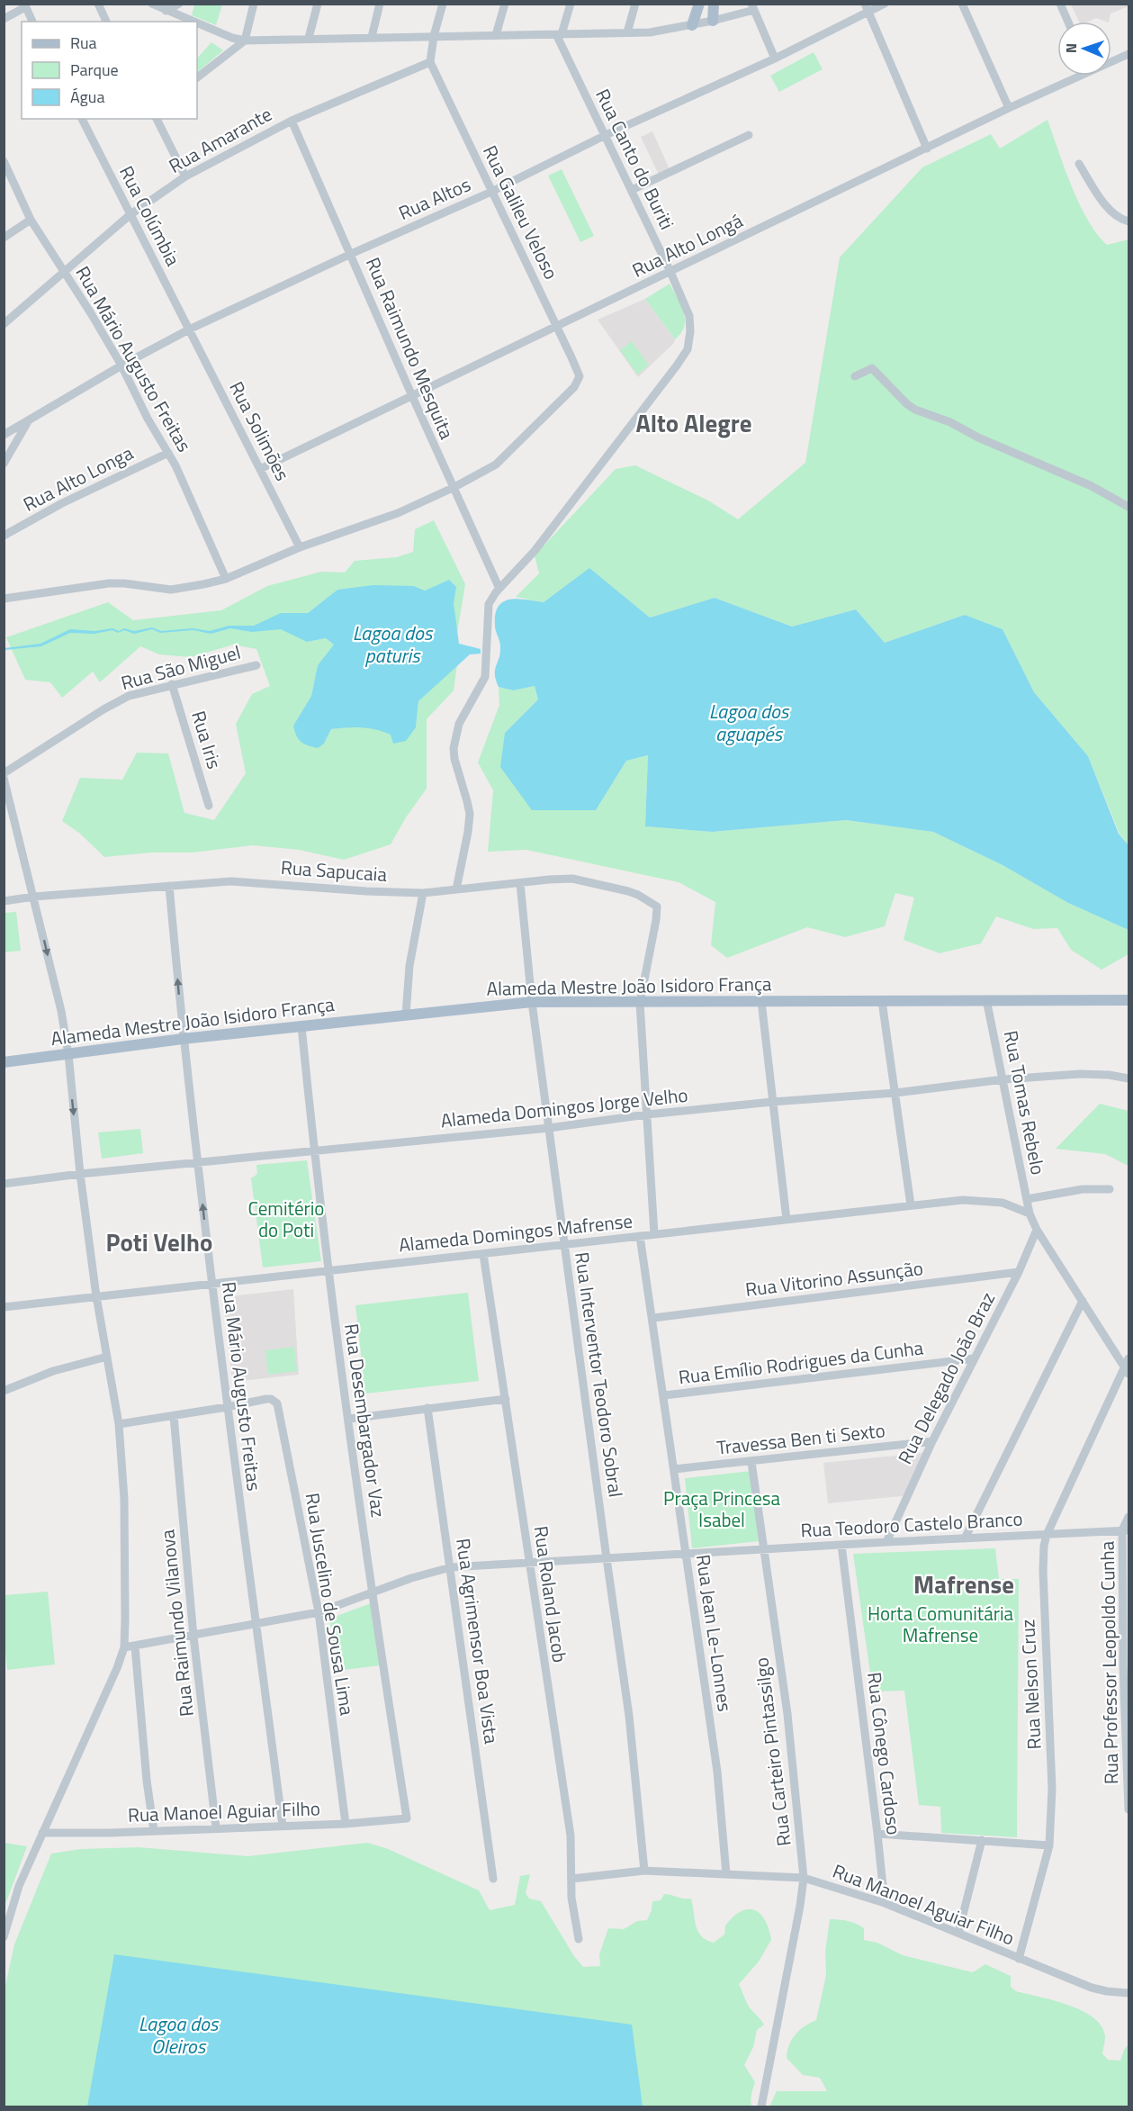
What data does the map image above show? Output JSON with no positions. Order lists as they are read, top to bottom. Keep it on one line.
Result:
{"streets":{"main road":["Alameda Mestre João Isidoro França"],"street":["Rua Amarante","Rua Canto do Buriti","Rua Altos","Rua Galileu Veloso","Rua Colúmbia","Rua Alto Longá","Rua Raimundo Mesquita","Rua Mário Augusto Freitas","Rua Solimões","Rua Alto Longa","Rua São Miguel","Rua Iris","Rua Sapucaia","Rua Tomas Rebelo","Alameda Domingos Jorge Velho","Alameda Domingos Mafrense","Rua Vitorino Assunção","Rua Emílio Rodrigues da Cunha","Rua Interventor Teodoro Sobral","Rua Delegado João Braz","Rua Desembargador Vaz","Travessa Ben ti Sexto","Rua Teodoro Castelo Branco","Rua Roland Jacob","Rua Juscelino de Sousa Lima","Rua Raimundo Vilanova","Rua Jean Le-Lonnes","Rua Agrimensor Boa Vista","Rua Professor Leopoldo Cunha","Rua Nelson Cruz","Rua Carteiro Pintassilgo","Rua Cônego Cardoso","Rua Manoel Aguiar Filho"]},"crossings":[["Rua Amarante","Rua Galileu Veloso"],["Rua Amarante","Rua Colúmbia"],["Rua Amarante","Rua Raimundo Mesquita"],["Rua Amarante","Rua Mário Augusto Freitas"],["Rua Canto do Buriti","Rua Altos"],["Rua Canto do Buriti","Rua Alto Longá"],["Rua Canto do Buriti","Rua Raimundo Mesquita"],["Rua Altos","Rua Galileu Veloso"],["Rua Altos","Rua Colúmbia"],["Rua Altos","Rua Raimundo Mesquita"],["Rua Altos","Rua Mário Augusto Freitas"],["Rua Altos","Rua Solimões"],["Rua Galileu Veloso","Rua Alto Longá"],["Rua Galileu Veloso","Rua Raimundo Mesquita"],["Rua Colúmbia","Rua Solimões"],["Rua Alto Longá","Rua Raimundo Mesquita"],["Rua Alto Longá","Rua Solimões"],["Rua Mário Augusto Freitas","Rua Alto Longa"],["Rua Mário Augusto Freitas","Rua Sapucaia"],["Rua Mário Augusto Freitas","Alameda Mestre João Isidoro França"],["Rua Mário Augusto Freitas","Alameda Domingos Jorge Velho"],["Rua Mário Augusto Freitas","Alameda Domingos Mafrense"],["Rua Mário Augusto Freitas","Rua Teodoro Castelo Branco"],["Rua Mário Augusto Freitas","Rua Juscelino de Sousa Lima"],["Rua Mário Augusto Freitas","Rua Manoel Aguiar Filho"],["Rua São Miguel","Rua Iris"],["Rua Sapucaia","Alameda Mestre João Isidoro França"],["Rua Sapucaia","Rua Interventor Teodoro Sobral"],["Alameda Mestre João Isidoro França","Rua Tomas Rebelo"],["Alameda Mestre João Isidoro França","Rua Interventor Teodoro Sobral"],["Alameda Mestre João Isidoro França","Rua Desembargador Vaz"],["Rua Tomas Rebelo","Alameda Domingos Jorge Velho"],["Rua Tomas Rebelo","Alameda Domingos Mafrense"],["Rua Tomas Rebelo","Rua Delegado João Braz"],["Rua Tomas Rebelo","Rua Nelson Cruz"],["Alameda Domingos Jorge Velho","Rua Interventor Teodoro Sobral"],["Alameda Domingos Jorge Velho","Rua Desembargador Vaz"],["Alameda Domingos Mafrense","Rua Interventor Teodoro Sobral"],["Alameda Domingos Mafrense","Rua Desembargador Vaz"],["Alameda Domingos Mafrense","Rua Roland Jacob"],["Alameda Domingos Mafrense","Rua Jean Le-Lonnes"],["Rua Vitorino Assunção","Rua Delegado João Braz"],["Rua Vitorino Assunção","Rua Jean Le-Lonnes"],["Rua Emílio Rodrigues da Cunha","Rua Delegado João Braz"],["Rua Emílio Rodrigues da Cunha","Rua Jean Le-Lonnes"],["Rua Interventor Teodoro Sobral","Rua Teodoro Castelo Branco"],["Rua Interventor Teodoro Sobral","Rua Manoel Aguiar Filho"],["Rua Delegado João Braz","Travessa Ben ti Sexto"],["Rua Delegado João Braz","Rua Teodoro Castelo Branco"],["Rua Desembargador Vaz","Rua Teodoro Castelo Branco"],["Rua Desembargador Vaz","Rua Manoel Aguiar Filho"],["Travessa Ben ti Sexto","Rua Jean Le-Lonnes"],["Travessa Ben ti Sexto","Rua Carteiro Pintassilgo"],["Rua Teodoro Castelo Branco","Rua Roland Jacob"],["Rua Teodoro Castelo Branco","Rua Juscelino de Sousa Lima"],["Rua Teodoro Castelo Branco","Rua Raimundo Vilanova"],["Rua Teodoro Castelo Branco","Rua Jean Le-Lonnes"],["Rua Teodoro Castelo Branco","Rua Agrimensor Boa Vista"],["Rua Teodoro Castelo Branco","Rua Professor Leopoldo Cunha"],["Rua Teodoro Castelo Branco","Rua Nelson Cruz"],["Rua Teodoro Castelo Branco","Rua Carteiro Pintassilgo"],["Rua Teodoro Castelo Branco","Rua Cônego Cardoso"],["Rua Roland Jacob","Rua Manoel Aguiar Filho"],["Rua Juscelino de Sousa Lima","Rua Manoel Aguiar Filho"],["Rua Raimundo Vilanova","Rua Manoel Aguiar Filho"],["Rua Jean Le-Lonnes","Rua Manoel Aguiar Filho"],["Rua Nelson Cruz","Rua Manoel Aguiar Filho"],["Rua Carteiro Pintassilgo","Rua Manoel Aguiar Filho"],["Rua Cônego Cardoso","Rua Manoel Aguiar Filho"]],"districts":["Alto Alegre","Poti Velho","Mafrense"],"water":["Lagoa dos paturis","Lagoa dos aguapés","Lagoa dos Oleiros"],"parks":["Cemitério do Poti","Praça Princesa Isabel","Horta Comunitária Mafrense"],"legend":["Rua","Parque","Água"],"north":"left"}
